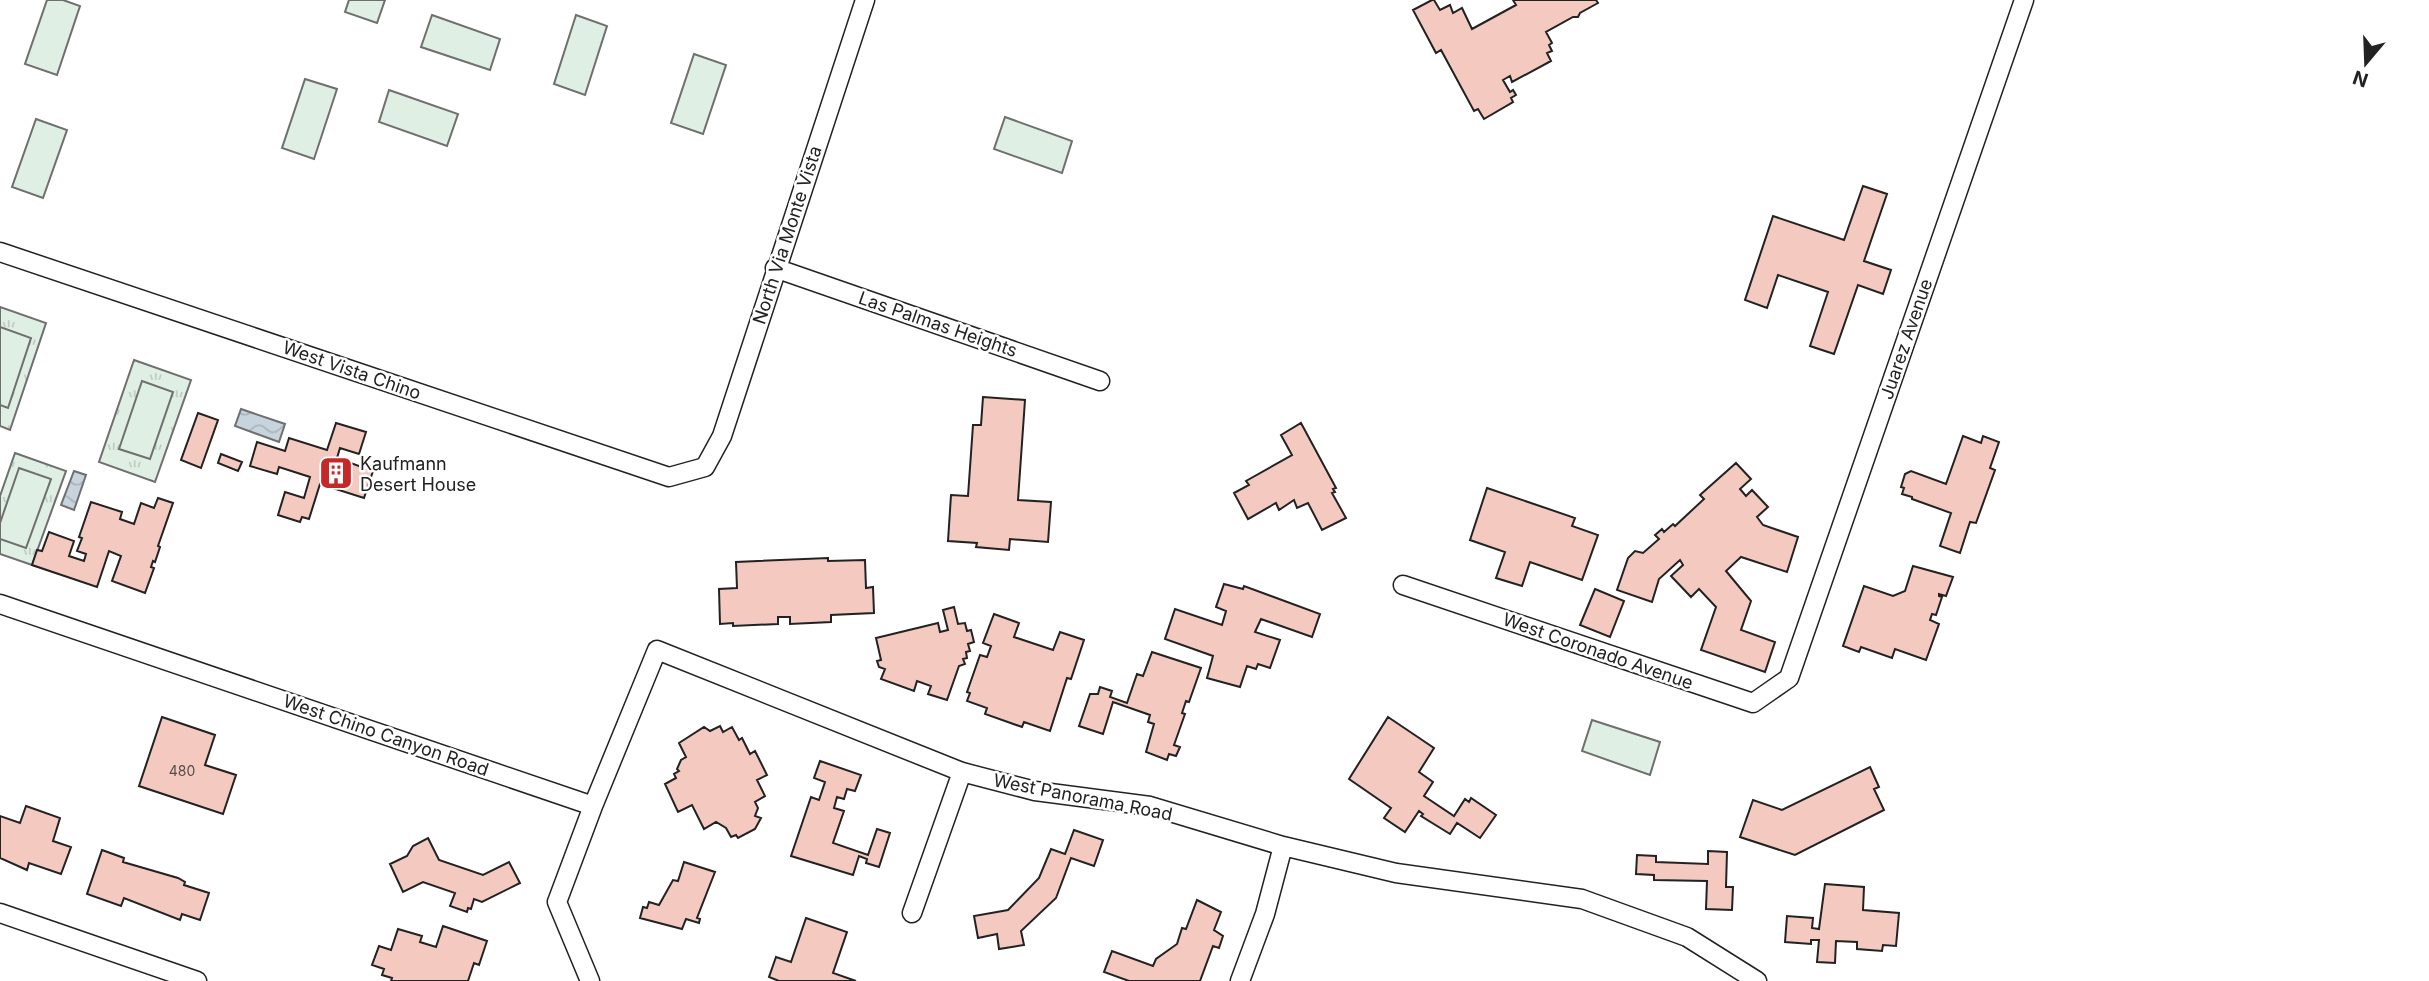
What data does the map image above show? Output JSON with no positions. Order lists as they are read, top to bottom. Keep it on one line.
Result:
{"streets":{"street":["North Via Monte Vista","Las Palmas Heights","Juarez Avenue","West Vista Chino","West Coronado Avenue","West Chino Canyon Road","West Panorama Road"]},"crossings":[["North Via Monte Vista","Las Palmas Heights"],["North Via Monte Vista","West Vista Chino"],["Juarez Avenue","West Coronado Avenue"],["West Chino Canyon Road","West Panorama Road"]],"places":{"building":["Kaufmann Desert House"]},"house_numbers":["480"],"north":"bottom"}
